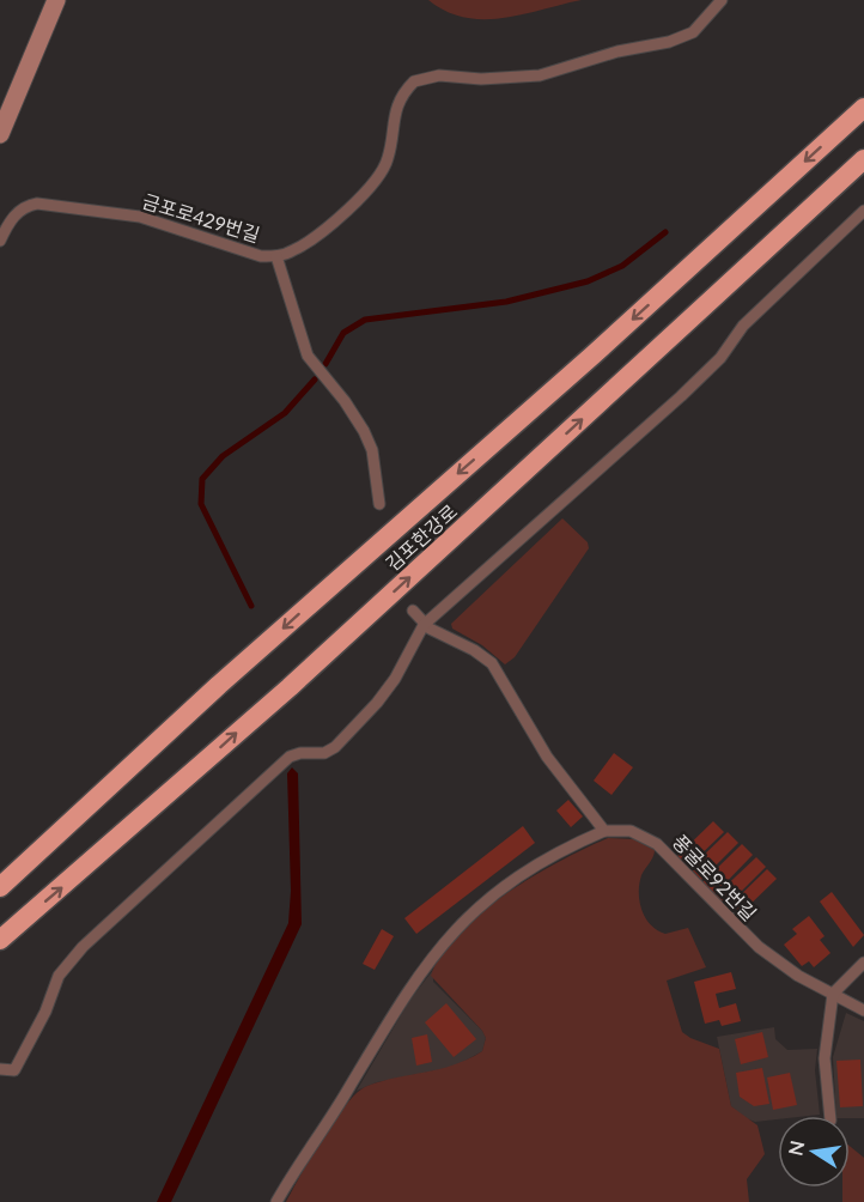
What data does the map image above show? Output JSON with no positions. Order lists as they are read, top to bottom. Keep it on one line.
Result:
{"streets":{"highway":["김포한강로"],"lane":["금포로429번길","풍굴로92번길"]},"north":"left"}
